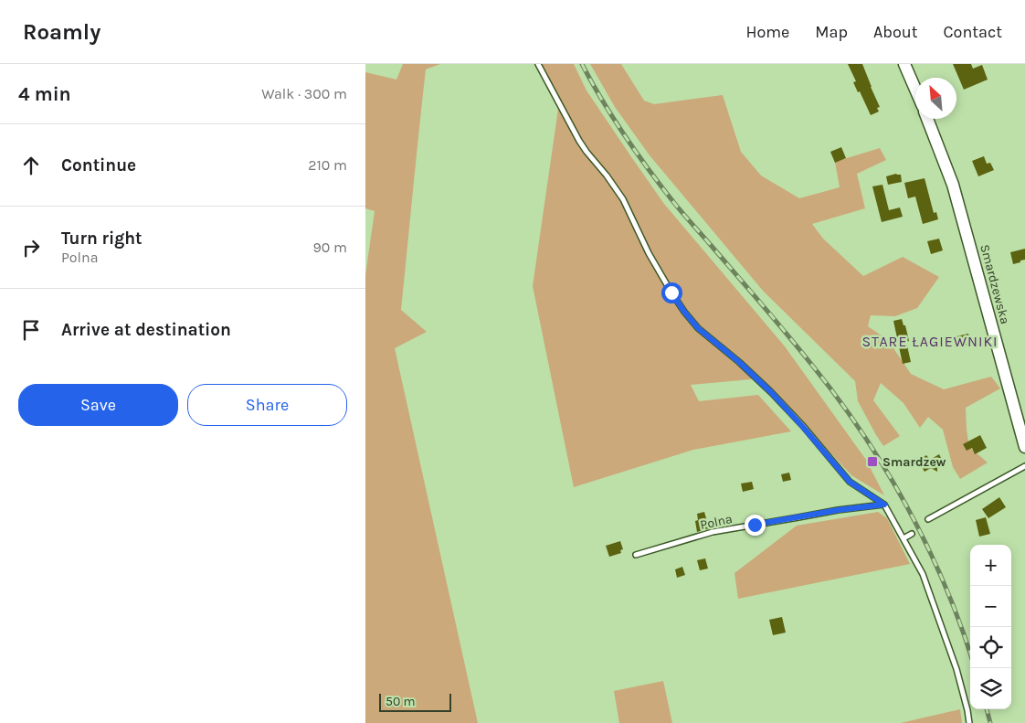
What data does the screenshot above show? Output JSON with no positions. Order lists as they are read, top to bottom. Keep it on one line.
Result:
{"streets":{"street":["Smardzewska"],"lane":["Polna"]},"districts":["STARE ŁAGIEWNIKI"],"places":{"transit":["Smardzew"]},"scale_bar":"50 m","north":"top left","page":{"header":"Roamly","nav":["Home","Map","About","Contact"],"heading":["4 min","Walk · 300 m"],"list":[["Continue","210 m"],["Turn right","Polna","90 m"],"Arrive at destination"],"buttons":["Save","Share"],"map_buttons":["+","−"],"scale":"50 m"}}
